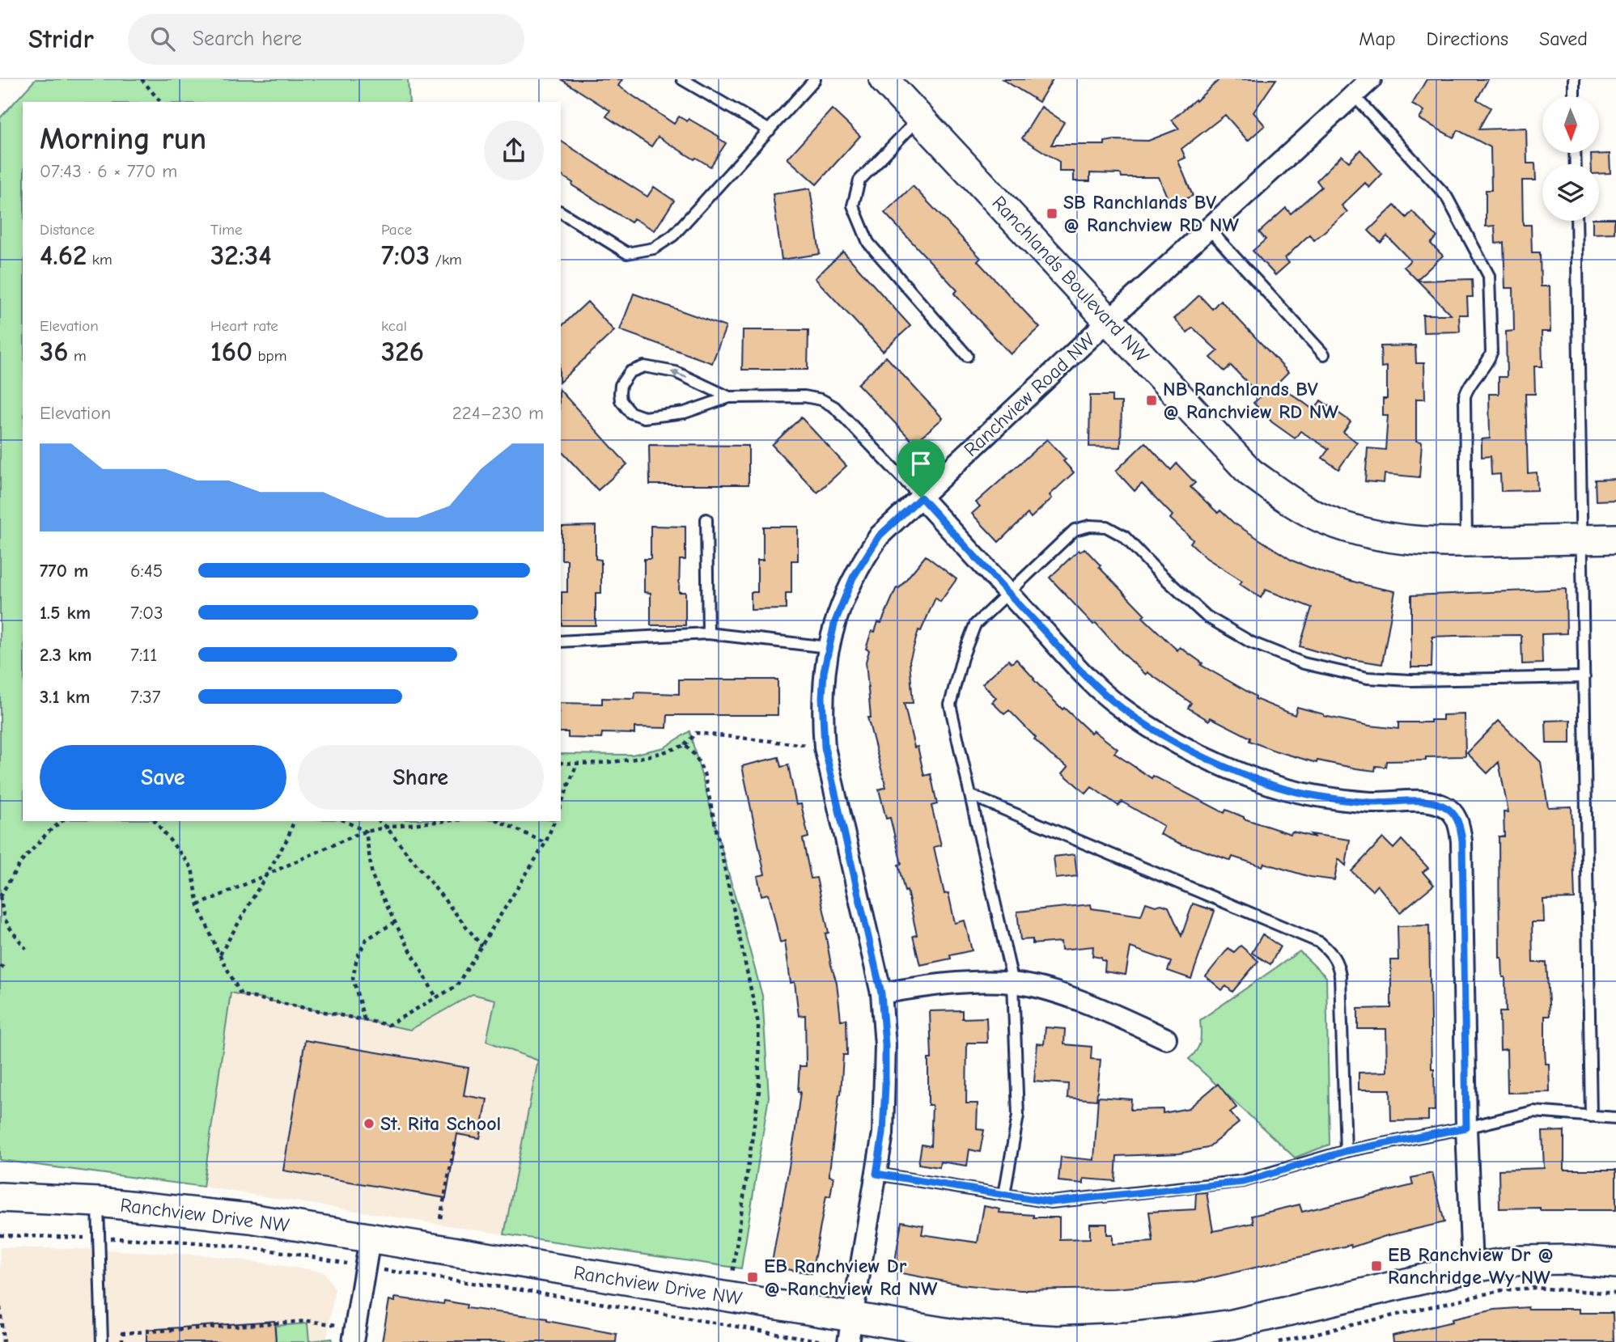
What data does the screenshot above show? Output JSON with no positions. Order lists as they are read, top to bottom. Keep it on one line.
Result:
{"streets":{"street":["Ranchlands Boulevard NW","Ranchview Road NW","Ranchview Drive NW"]},"crossings":[["Ranchlands Boulevard NW","Ranchview Road NW"],["Ranchview Road NW","Ranchview Drive NW"]],"places":{"transit":["SB Ranchlands BV @ Ranchview RD NW","NB Ranchlands BV @ Ranchview RD NW","EB Ranchview Dr @ Ranchridge Wy NW","EB Ranchview Dr @ Ranchview Rd NW"],"other":["St. Rita School"]},"north":"bottom","page":{"header":"Stridr","search":"Search here","nav":["Map","Directions","Saved"],"heading":["Morning run","07:43 · 6 × 770 m"],"stats":[["Distance","4.62 km"],["Time","32:34"],["Pace","7:03 /km"],["Elevation","36 m"],["Heart rate","160 bpm"],["kcal","326"]],"chart":["Elevation","224–230 m"],"list":[{"name":"770 m","note":"6:45"},{"name":"1.5 km","note":"7:03"},{"name":"2.3 km","note":"7:11"},{"name":"3.1 km","note":"7:37"}],"buttons":["Save","Share"]}}
